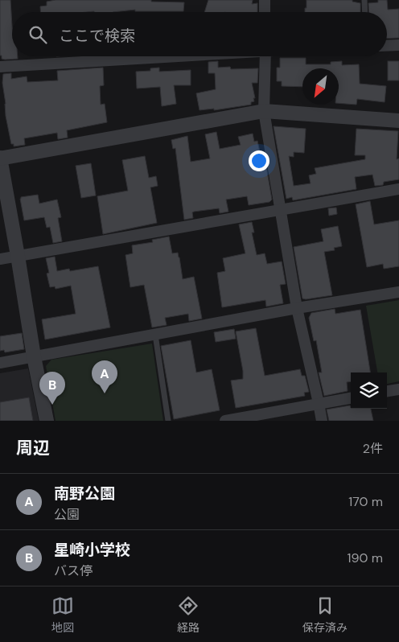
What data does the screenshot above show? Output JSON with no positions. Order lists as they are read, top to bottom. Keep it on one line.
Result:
{"north":"bottom left","page":{"search":"ここで検索","pins":["A","B"],"heading":["周辺","2件"],"list":[{"mark":"A","name":"南野公園","note":"公園","value":"170 m"},{"mark":"B","name":"星崎小学校","note":"バス停","value":"190 m"}],"nav":["地図","経路","保存済み"]}}
